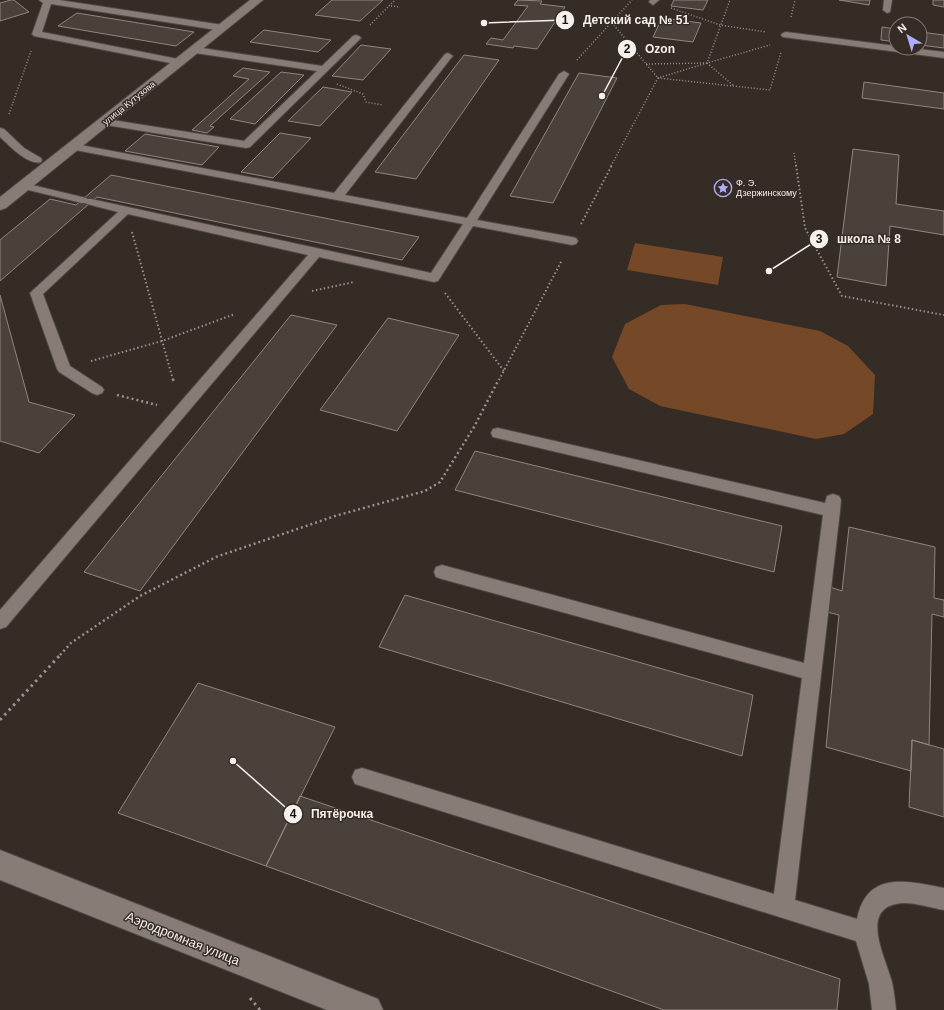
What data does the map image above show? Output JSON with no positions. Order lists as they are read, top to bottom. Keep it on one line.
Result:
{"streets":{"street":["улица Кутузова","Аэродромная улица"]},"places":{"other":["Детский сад № 51","Ozon","школа № 8","Пятёрочка"],"place":["Ф. Э. Дзержинскому"]},"north":"top left"}
